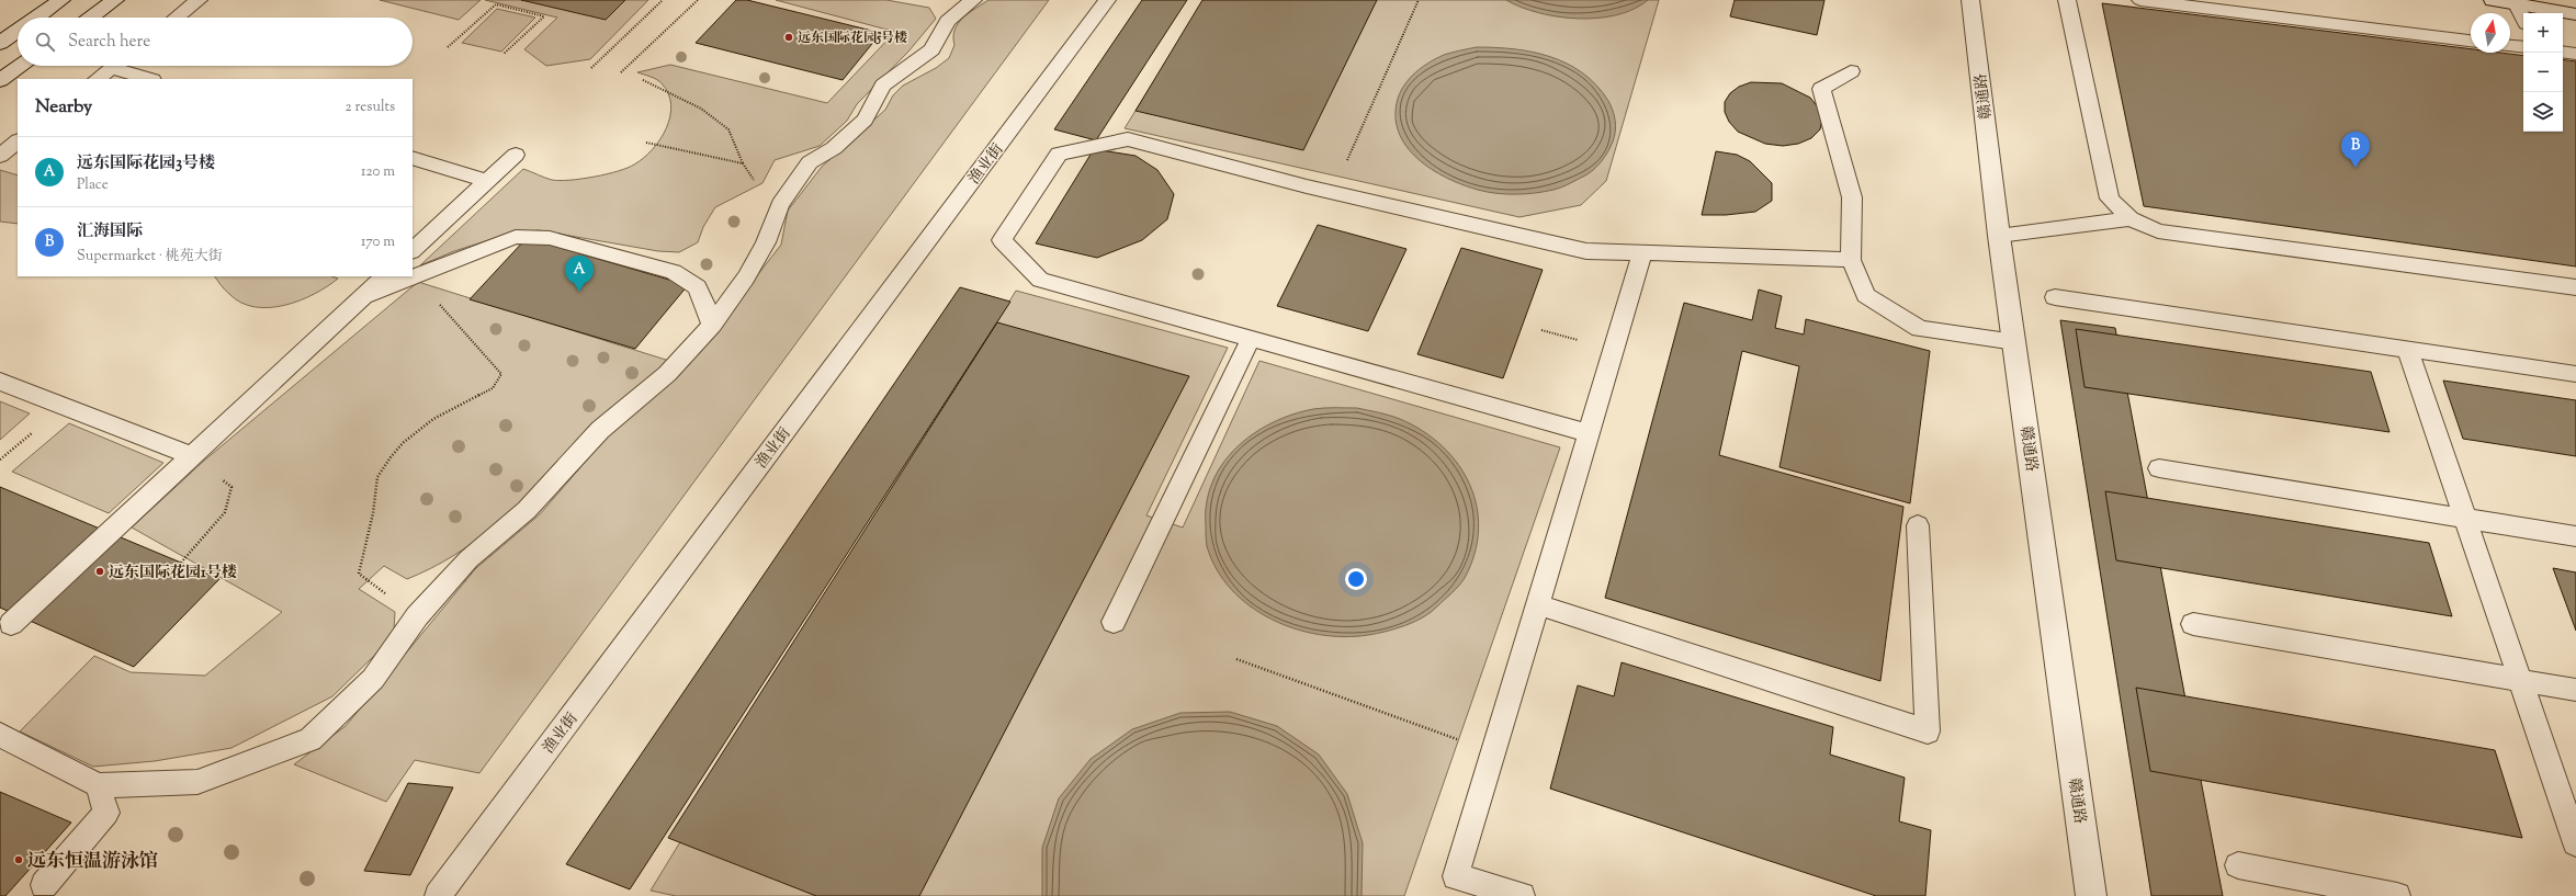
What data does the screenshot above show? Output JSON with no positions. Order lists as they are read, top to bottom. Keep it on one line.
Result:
{"streets":{"street":["赣通路"],"lane":["渔业街"]},"places":["远东国际花园5号楼","远东国际花园1号楼","远东恒温游泳馆"],"north":"top","page":{"map_buttons":["+","−"],"search":"Search here","heading":["Nearby","2 results"],"pins":["B","A"],"list":[{"mark":"A","name":"远东国际花园3号楼","note":"Place","value":"120 m"},{"mark":"B","name":"汇海国际","note":"Supermarket · 桃苑大街","value":"170 m"}]}}
